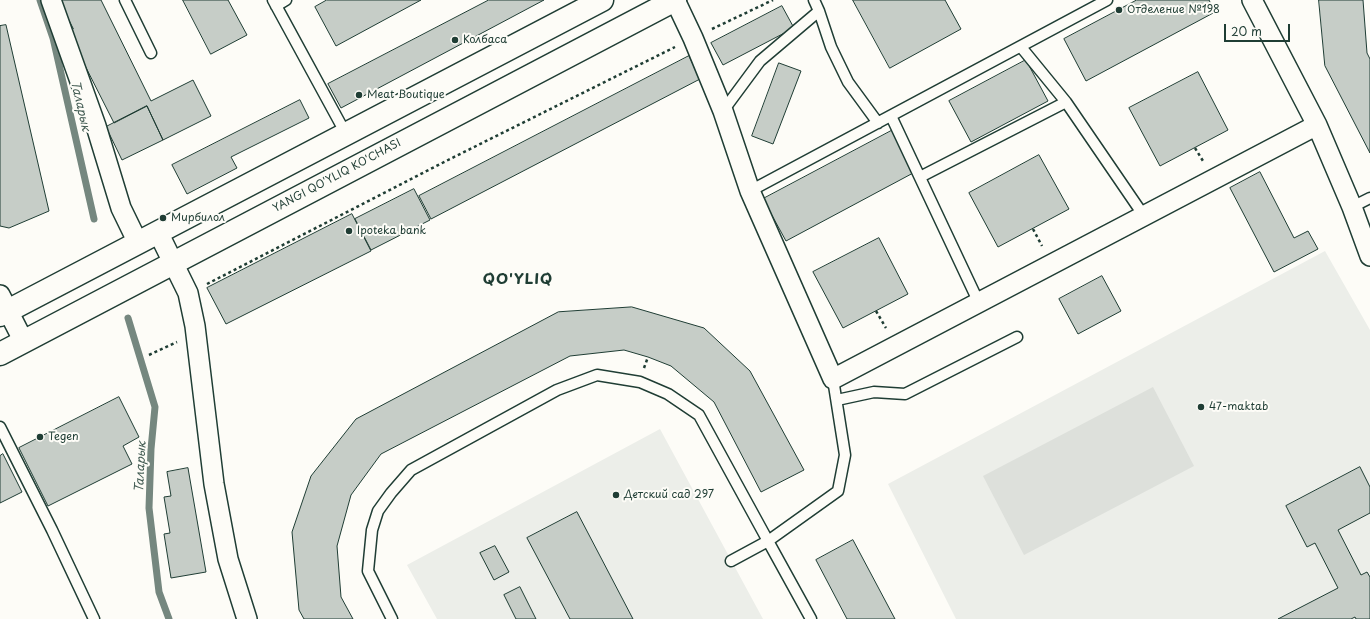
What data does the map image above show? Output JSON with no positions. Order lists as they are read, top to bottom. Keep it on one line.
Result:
{"streets":{"main road":["YANGI QO'YLIQ KO'CHASI"]},"districts":["QO'YLIQ"],"water":["Таларык"],"places":["Отделение №198","Колбаса","Meat Boutique","Мирбилол","Ipoteka bank","47-maktab","Tegen","Детский сад 297"],"scale_bar":"20 m"}
